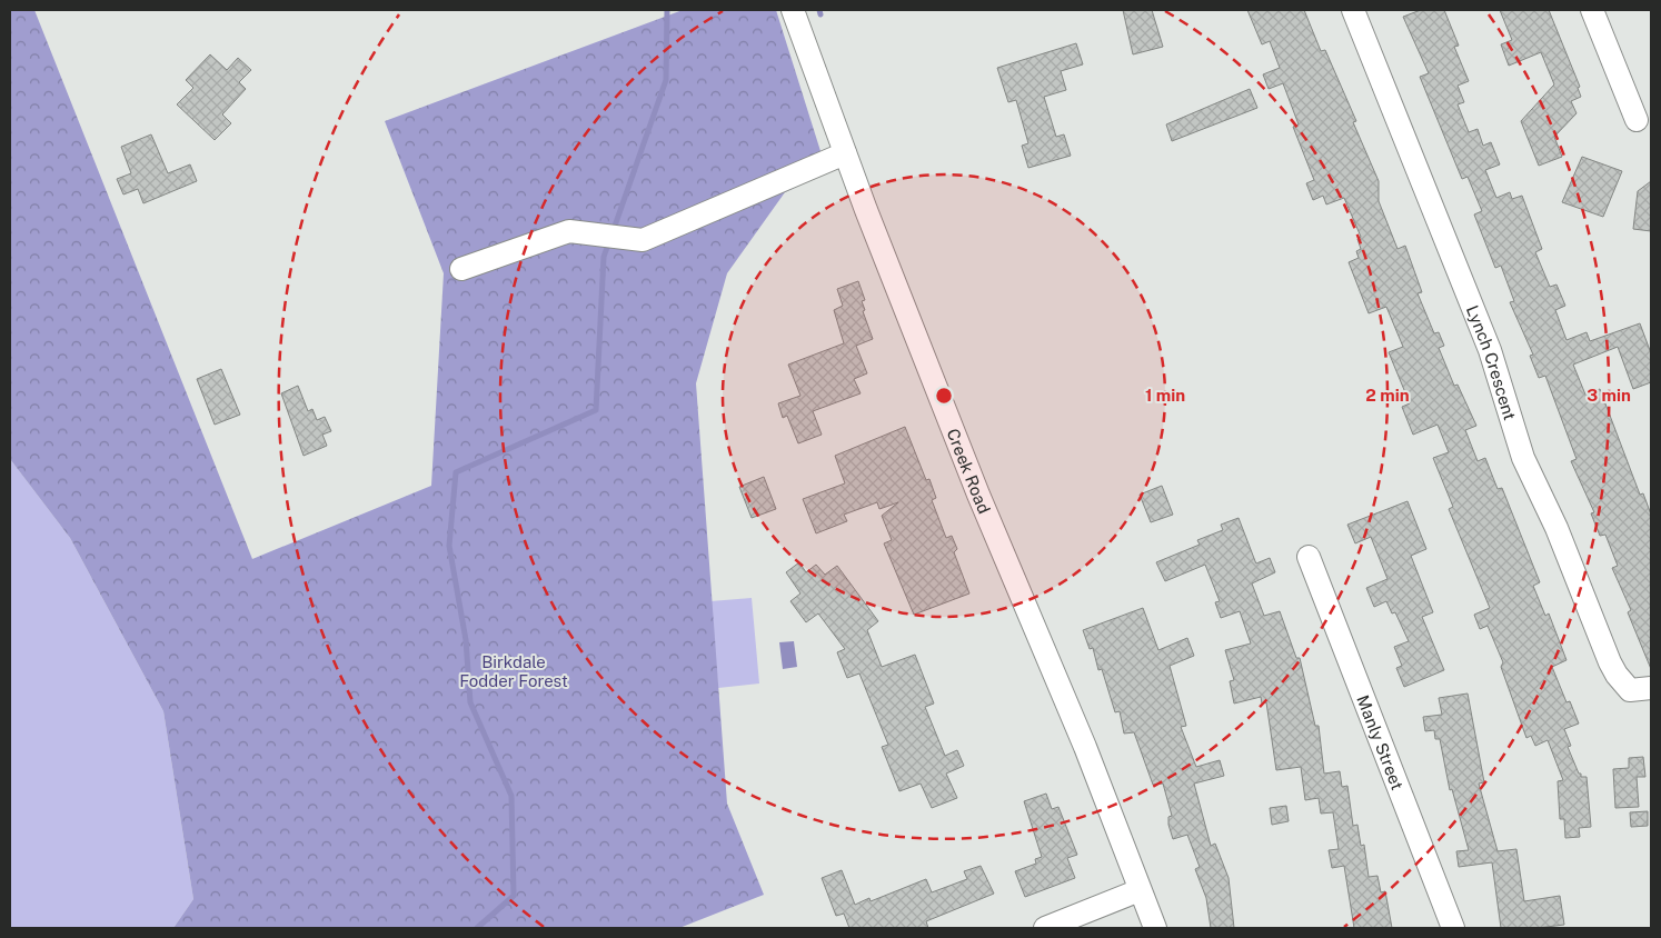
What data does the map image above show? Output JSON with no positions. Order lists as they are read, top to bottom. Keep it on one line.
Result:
{"streets":{"street":["Lynch Crescent","Creek Road","Manly Street"]},"parks":["Birkdale Fodder Forest"],"rings":["1 min","2 min","3 min"]}
